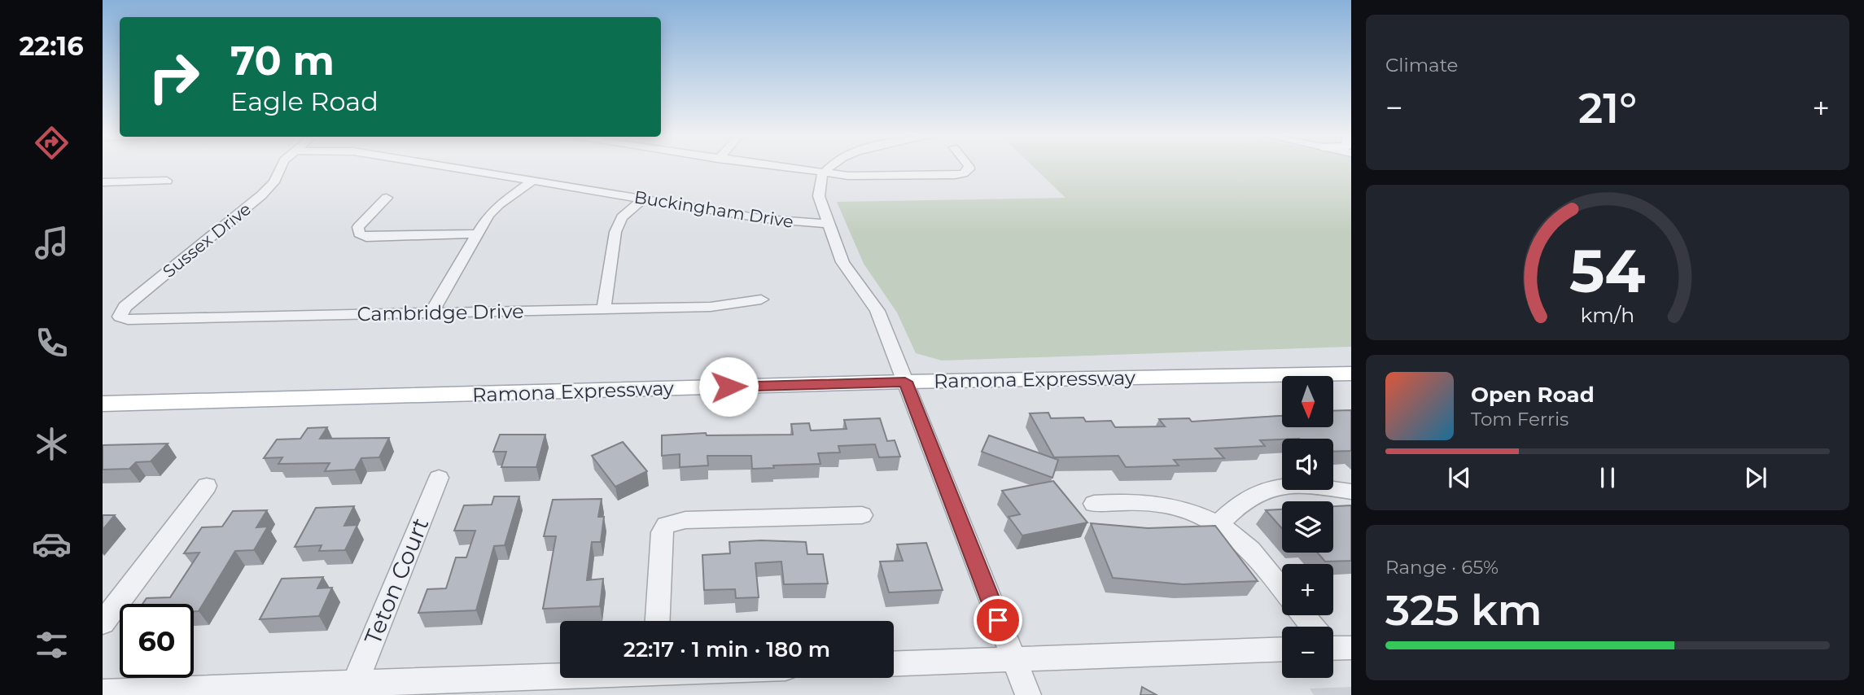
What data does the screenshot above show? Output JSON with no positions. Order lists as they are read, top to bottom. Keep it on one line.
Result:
{"streets":{"main road":["Ramona Expressway"],"street":["Buckingham Drive","Sussex Drive","Cambridge Drive","Teton Court"]},"crossings":[["Sussex Drive","Cambridge Drive"]],"north":"bottom","page":{"tabs":"22:16","tile":["Climate",["Range · 65%","325 km"]],"turn":["70 m","Eagle Road"],"heat":["−","21°","+"],"song":["Open Road","Tom Ferris"],"map_buttons":["+","−"],"limit":"60","trip":"22:17 · 1 min · 180 m","gauge":["54","km/h"]}}
